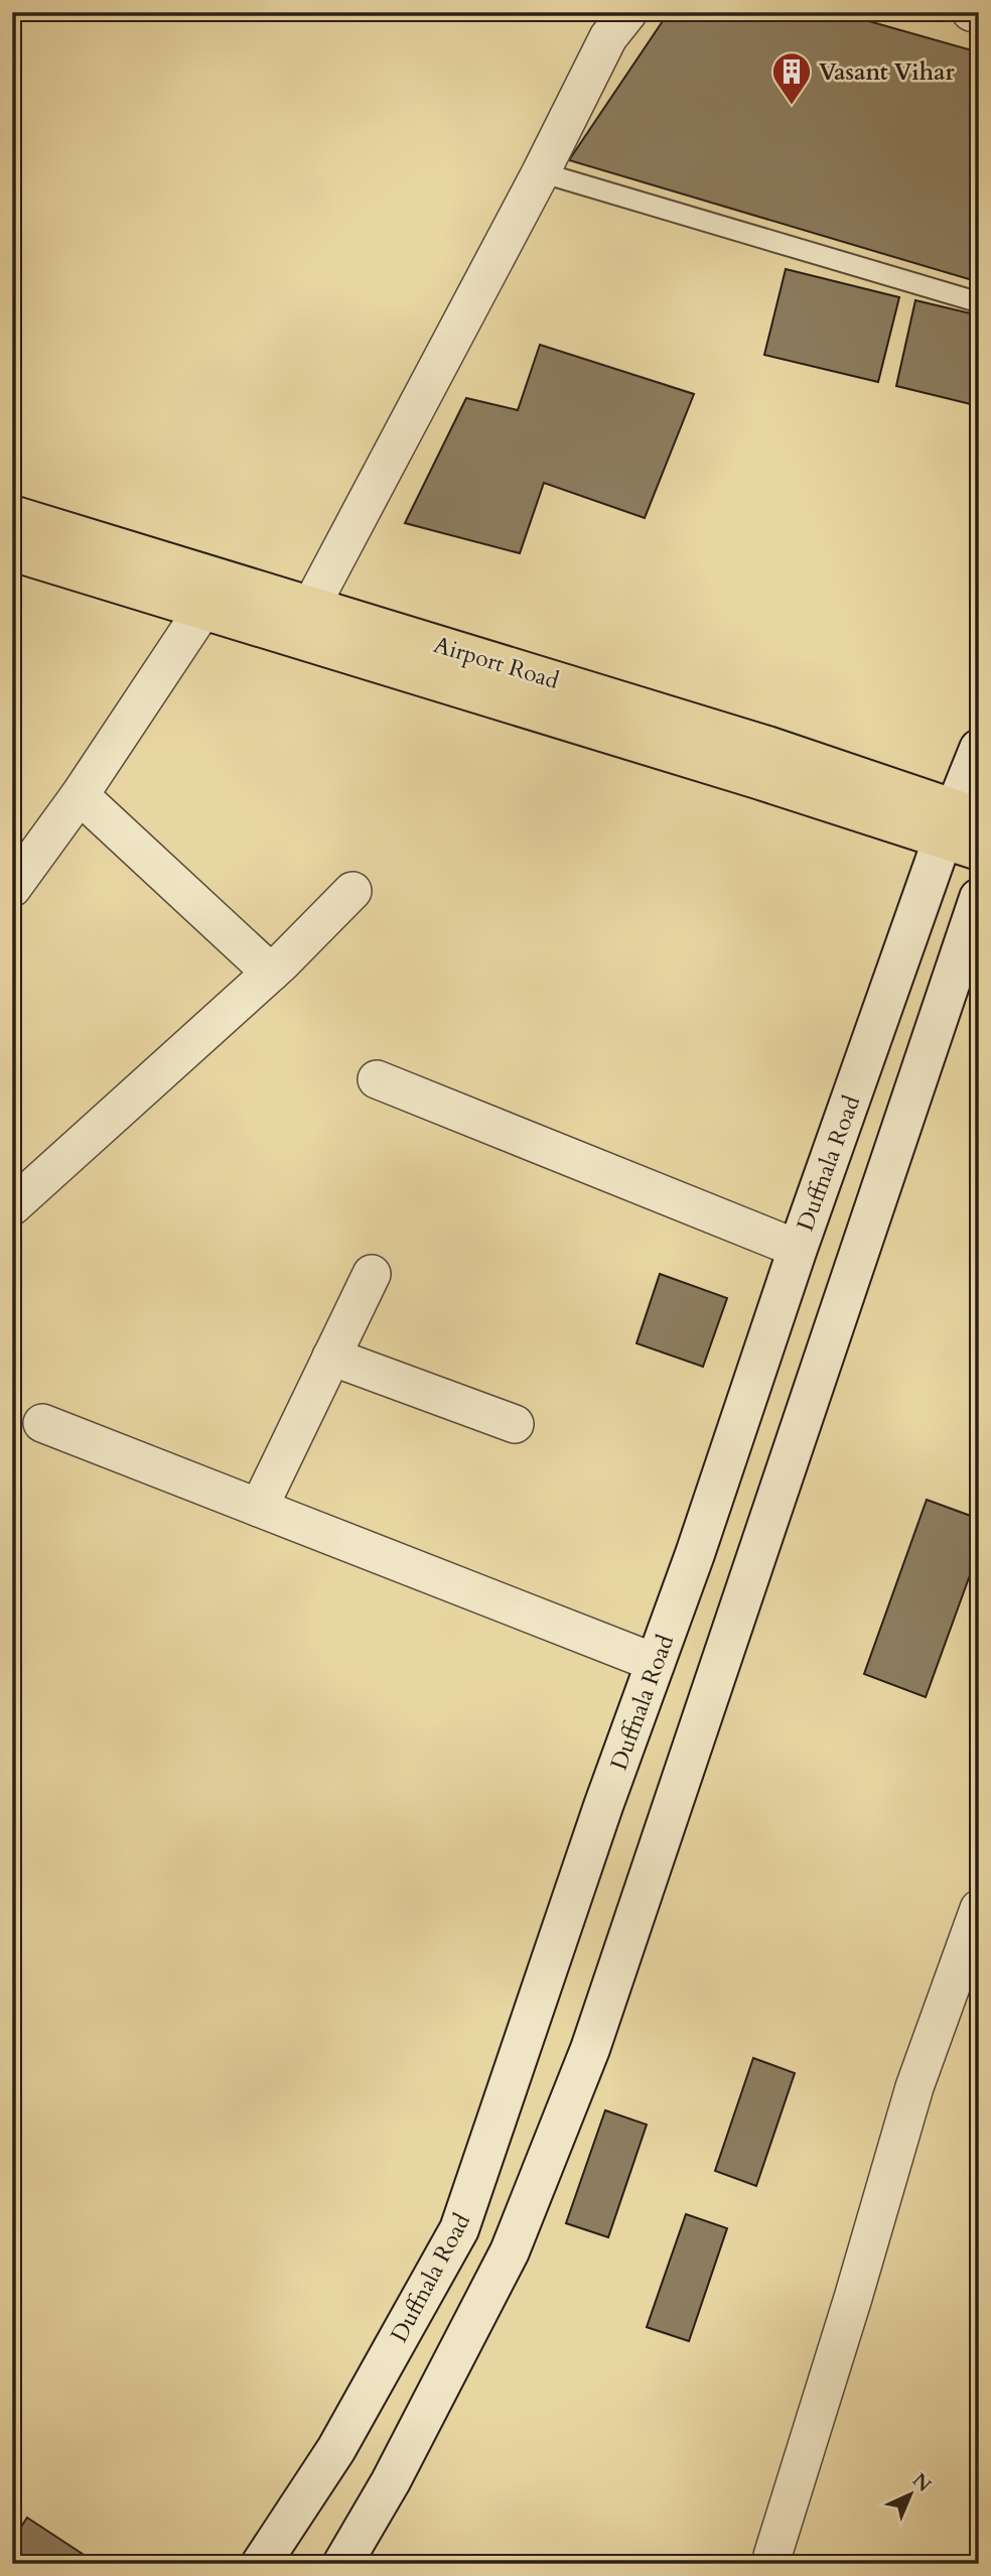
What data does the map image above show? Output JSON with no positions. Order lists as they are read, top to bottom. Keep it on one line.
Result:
{"streets":{"main road":["Airport Road","Duffnala Road"]},"crossings":[["Airport Road","Duffnala Road"]],"places":{"building":["Vasant Vihar"]},"north":"top right"}
